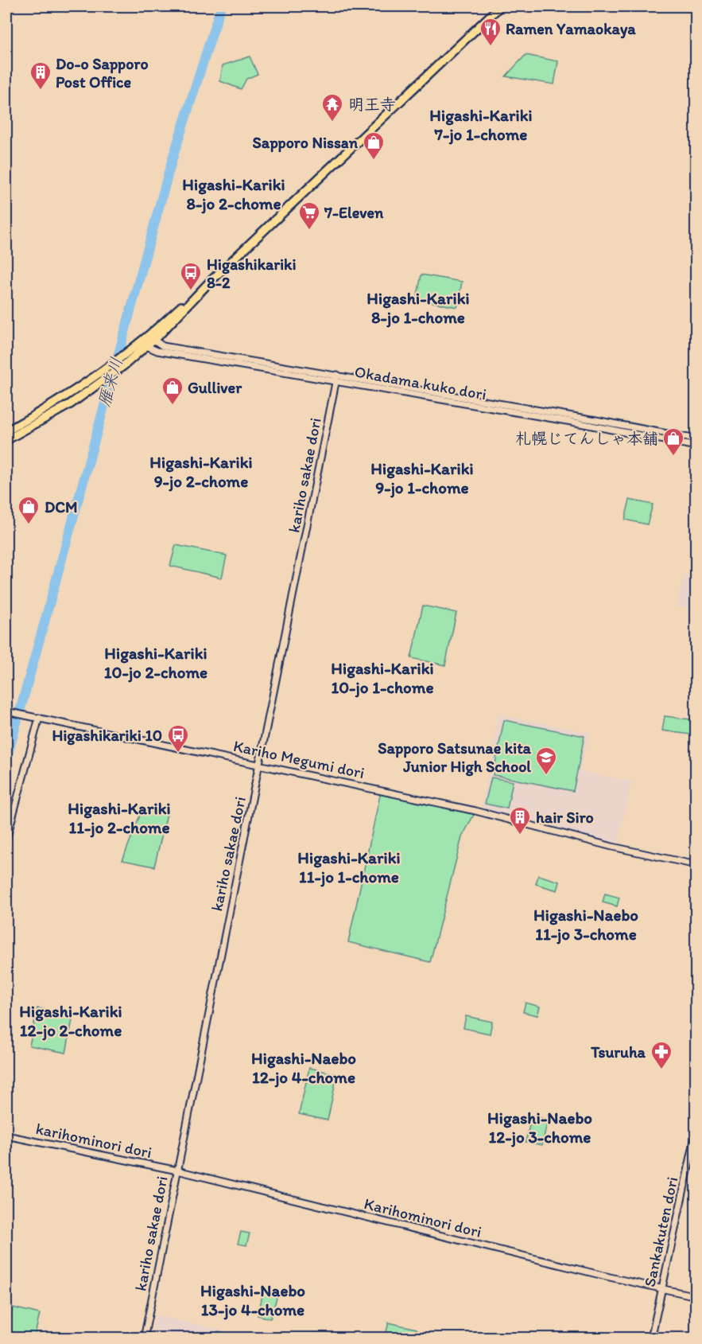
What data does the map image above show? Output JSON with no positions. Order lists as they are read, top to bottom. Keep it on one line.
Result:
{"streets":{"street":["Okadama kuko dori","kariho sakae dori","Kariho Megumi dori","karihominori dori","Karihominori dori","Sankakuten dori"]},"crossings":[["Okadama kuko dori","kariho sakae dori"],["kariho sakae dori","Kariho Megumi dori"],["kariho sakae dori","karihominori dori"],["kariho sakae dori","Karihominori dori"],["karihominori dori","Karihominori dori"],["Karihominori dori","Sankakuten dori"]],"districts":["Higashi-Kariki 7-jo 1-chome","Higashi-Kariki 8-jo 2-chome","Higashi-Kariki 8-jo 1-chome","Higashi-Kariki 9-jo 2-chome","Higashi-Kariki 9-jo 1-chome","Higashi-Kariki 10-jo 2-chome","Higashi-Kariki 10-jo 1-chome","Higashi-Kariki 11-jo 2-chome","Higashi-Kariki 11-jo 1-chome","Higashi-Naebo 11-jo 3-chome","Higashi-Kariki 12-jo 2-chome","Higashi-Naebo 12-jo 4-chome","Higashi-Naebo 12-jo 3-chome","Higashi-Naebo 13-jo 4-chome"],"water":["雁来川"],"places":{"restaurant":["Ramen Yamaokaya"],"building":["Do-o Sapporo Post Office","hair Siro"],"temple":["明王寺"],"shop":["Sapporo Nissan","Gulliver","札幌じてんしゃ本舗","DCM"],"supermarket":["7-Eleven"],"bus stop":["Higashikariki 8-2","Higashikariki 10"],"school or university":["Sapporo Satsunae kita Junior High School"],"pharmacy":["Tsuruha"]}}
